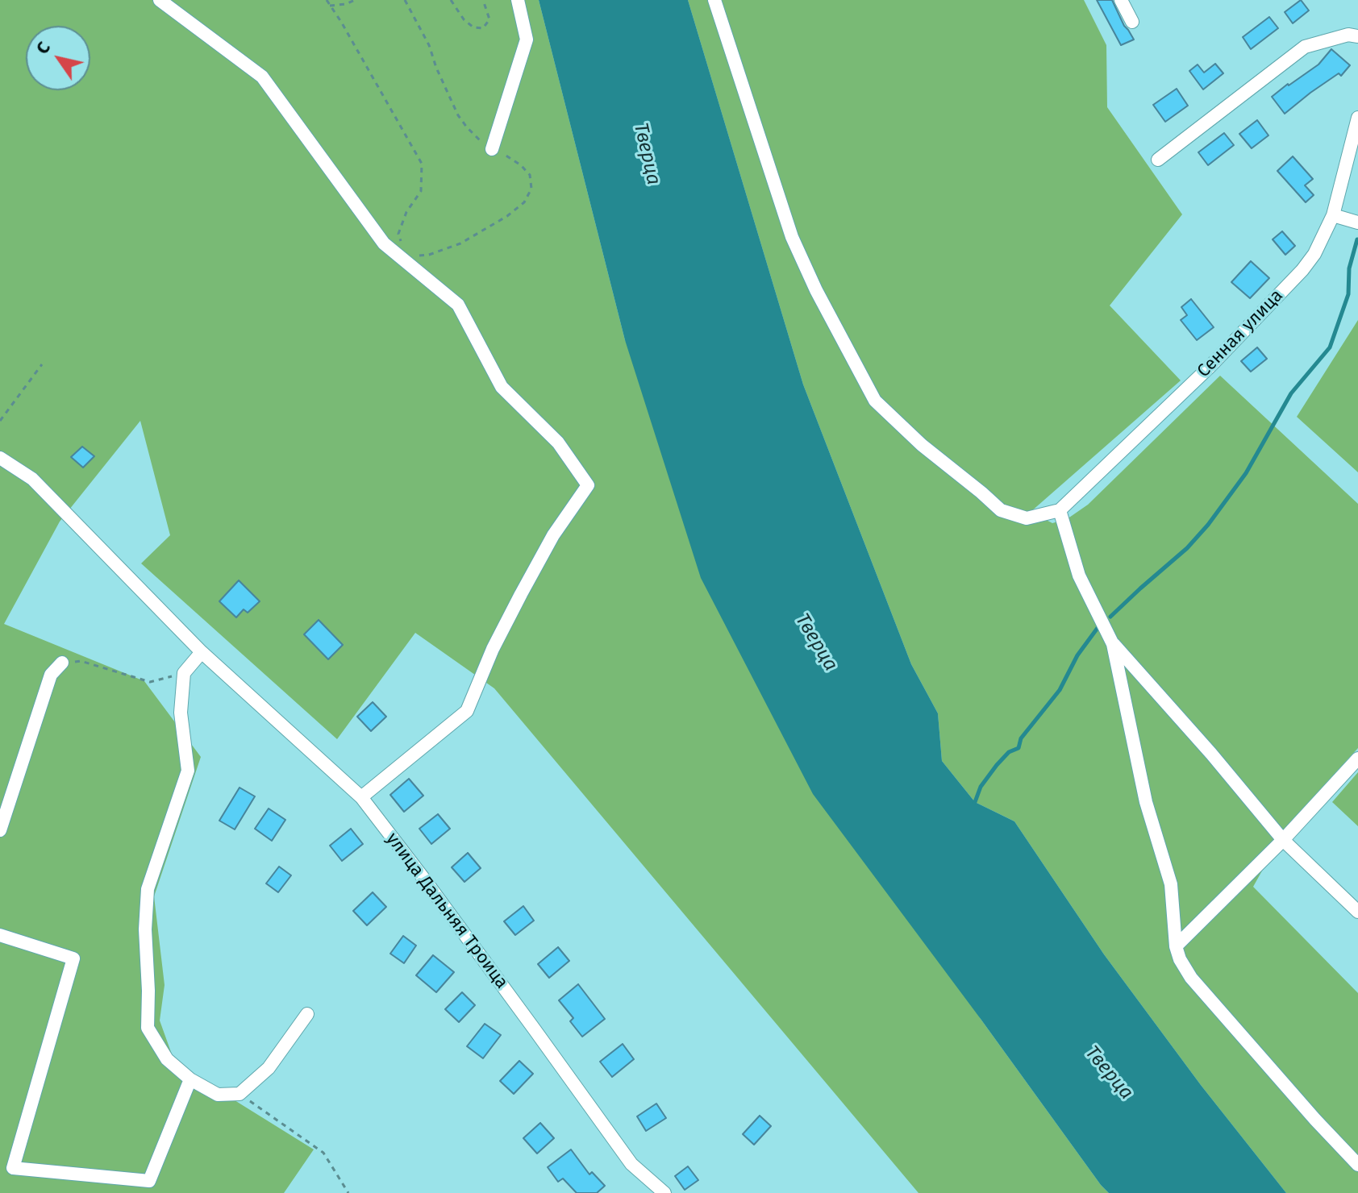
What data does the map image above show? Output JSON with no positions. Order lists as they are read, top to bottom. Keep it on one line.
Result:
{"streets":{"street":["Сенная улица","улица Дальняя Троица"]},"water":["Тверца"],"north":"top left"}
